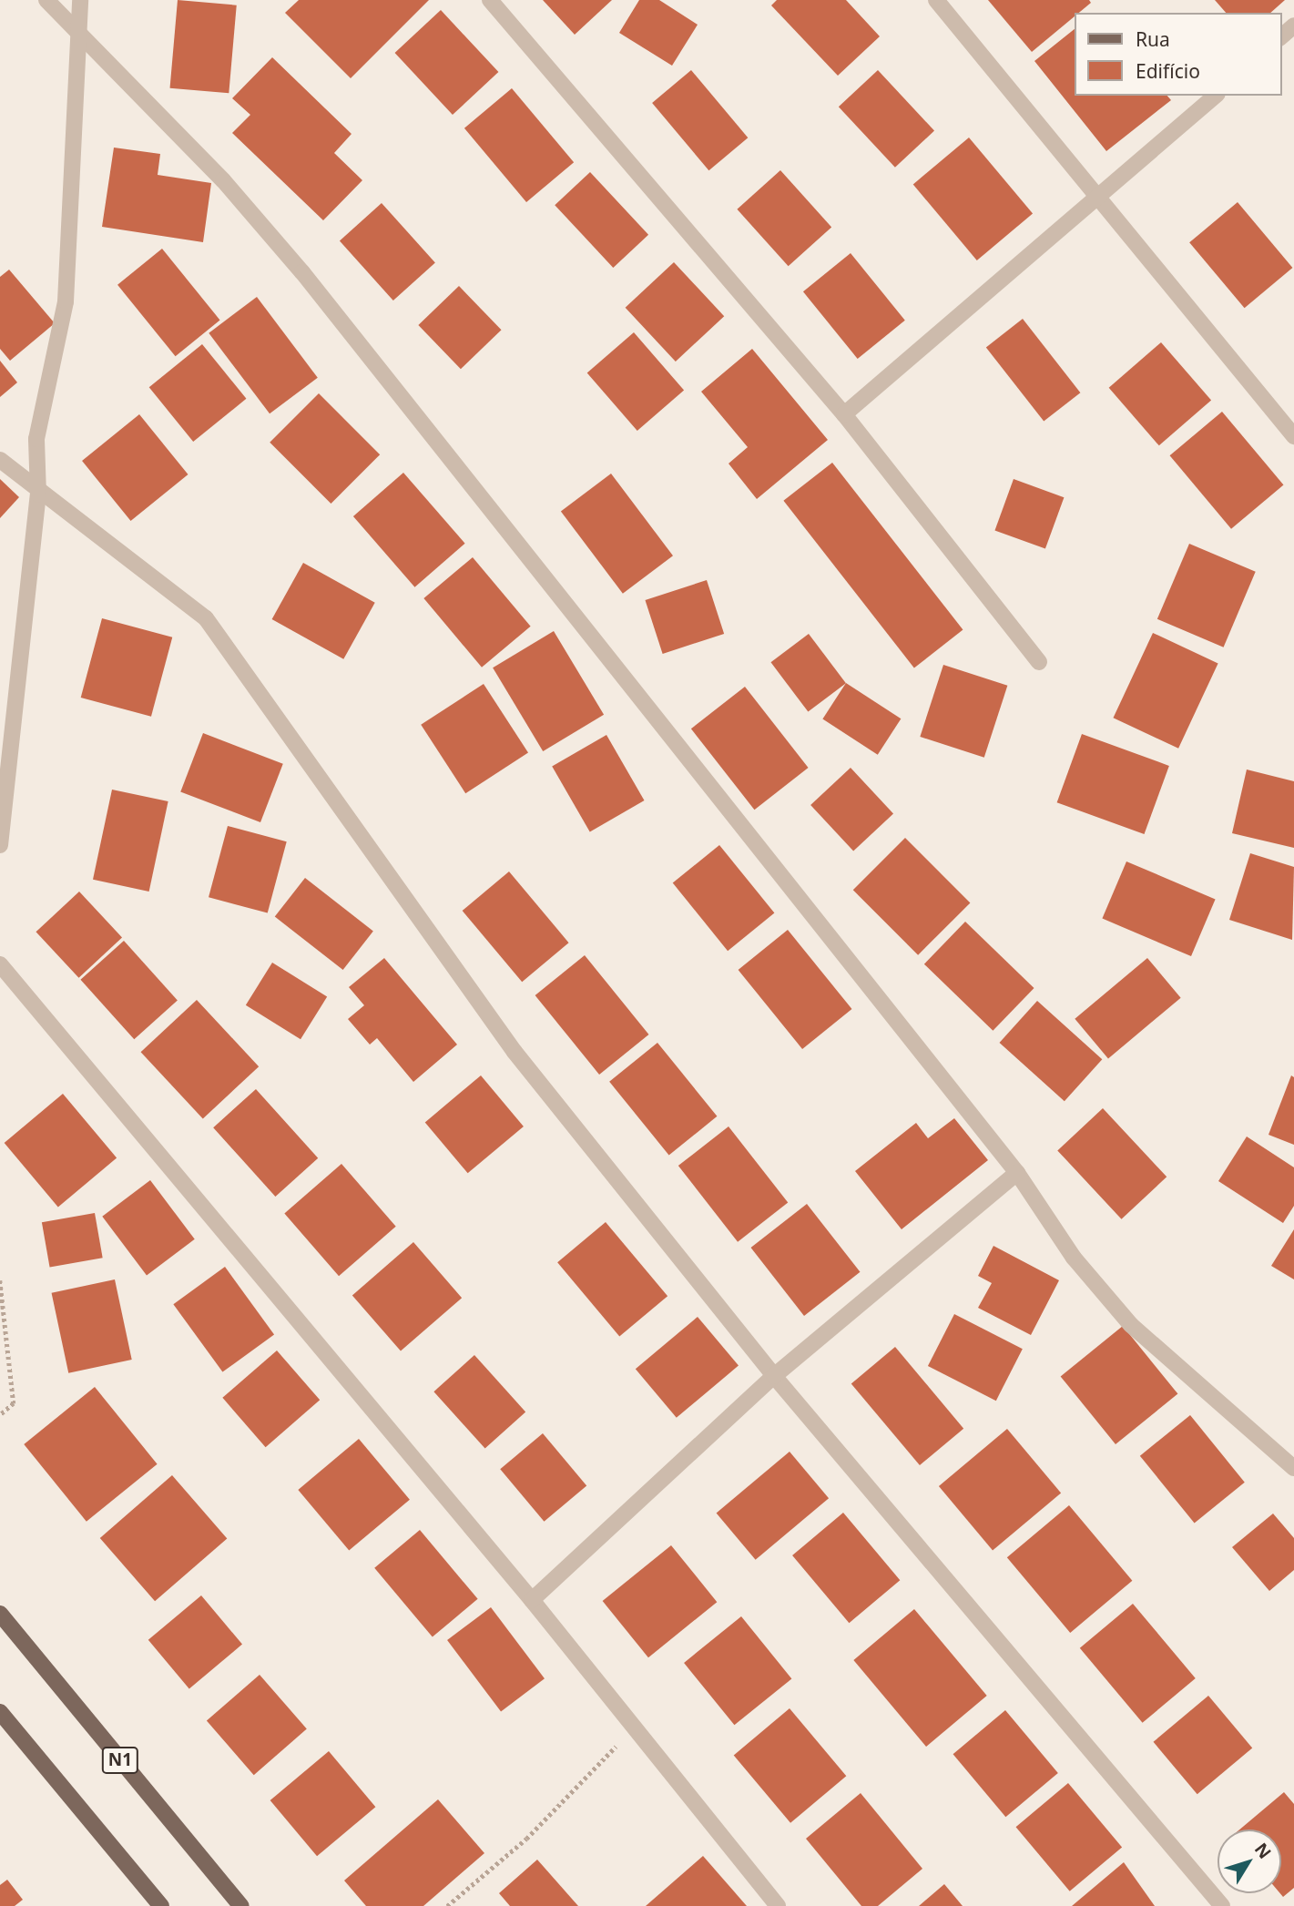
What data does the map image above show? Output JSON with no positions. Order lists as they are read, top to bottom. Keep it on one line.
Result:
{"streets":{"main road":["N1"]},"legend":["Rua","Edifício"],"north":"top right"}
